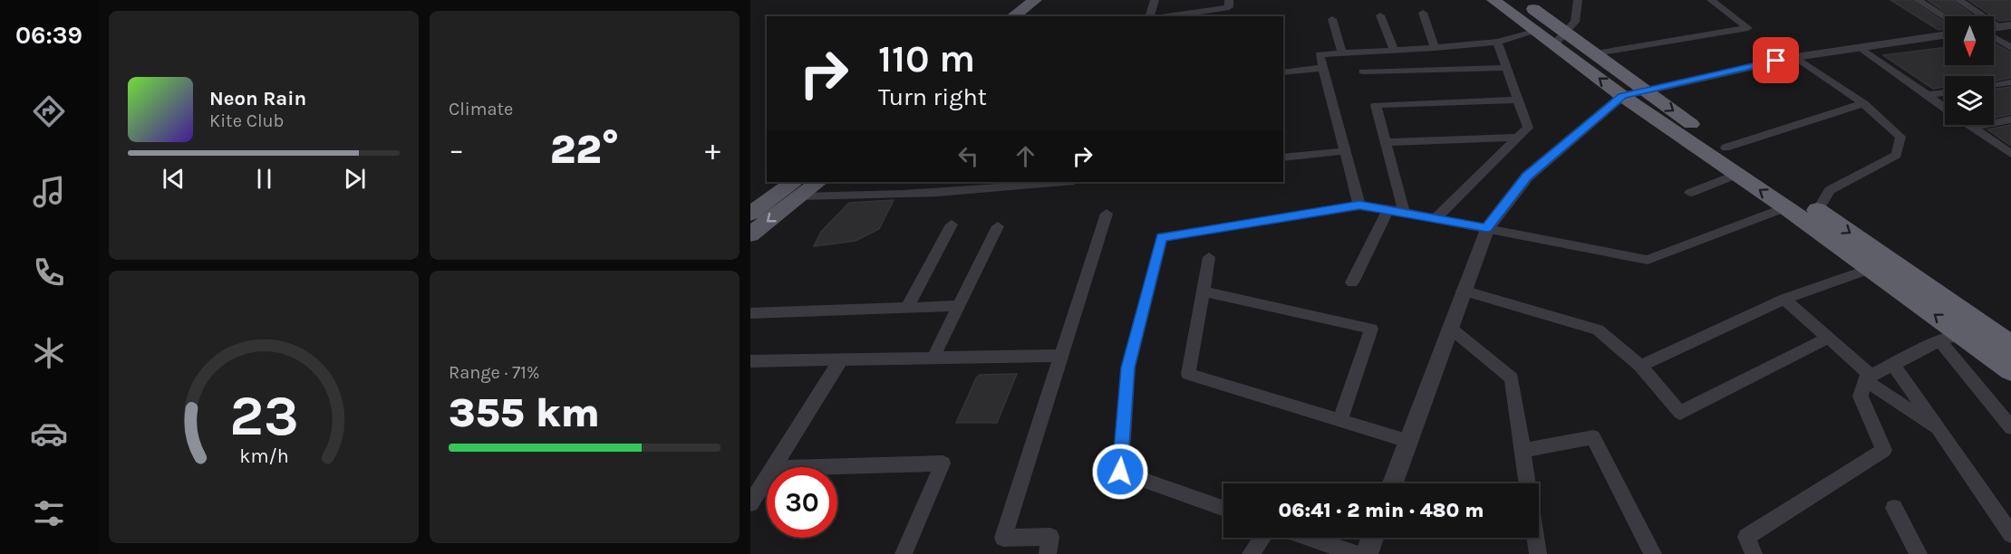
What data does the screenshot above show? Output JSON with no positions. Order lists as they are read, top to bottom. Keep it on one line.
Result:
{"north":"bottom","page":{"tabs":"06:39","tile":["Climate",["Range · 71%","355 km"]],"turn":["110 m","Turn right"],"song":["Neon Rain","Kite Club"],"heat":["−","22°","+"],"limit":"30","trip":"06:41 · 2 min · 480 m","gauge":["23","km/h"]}}
